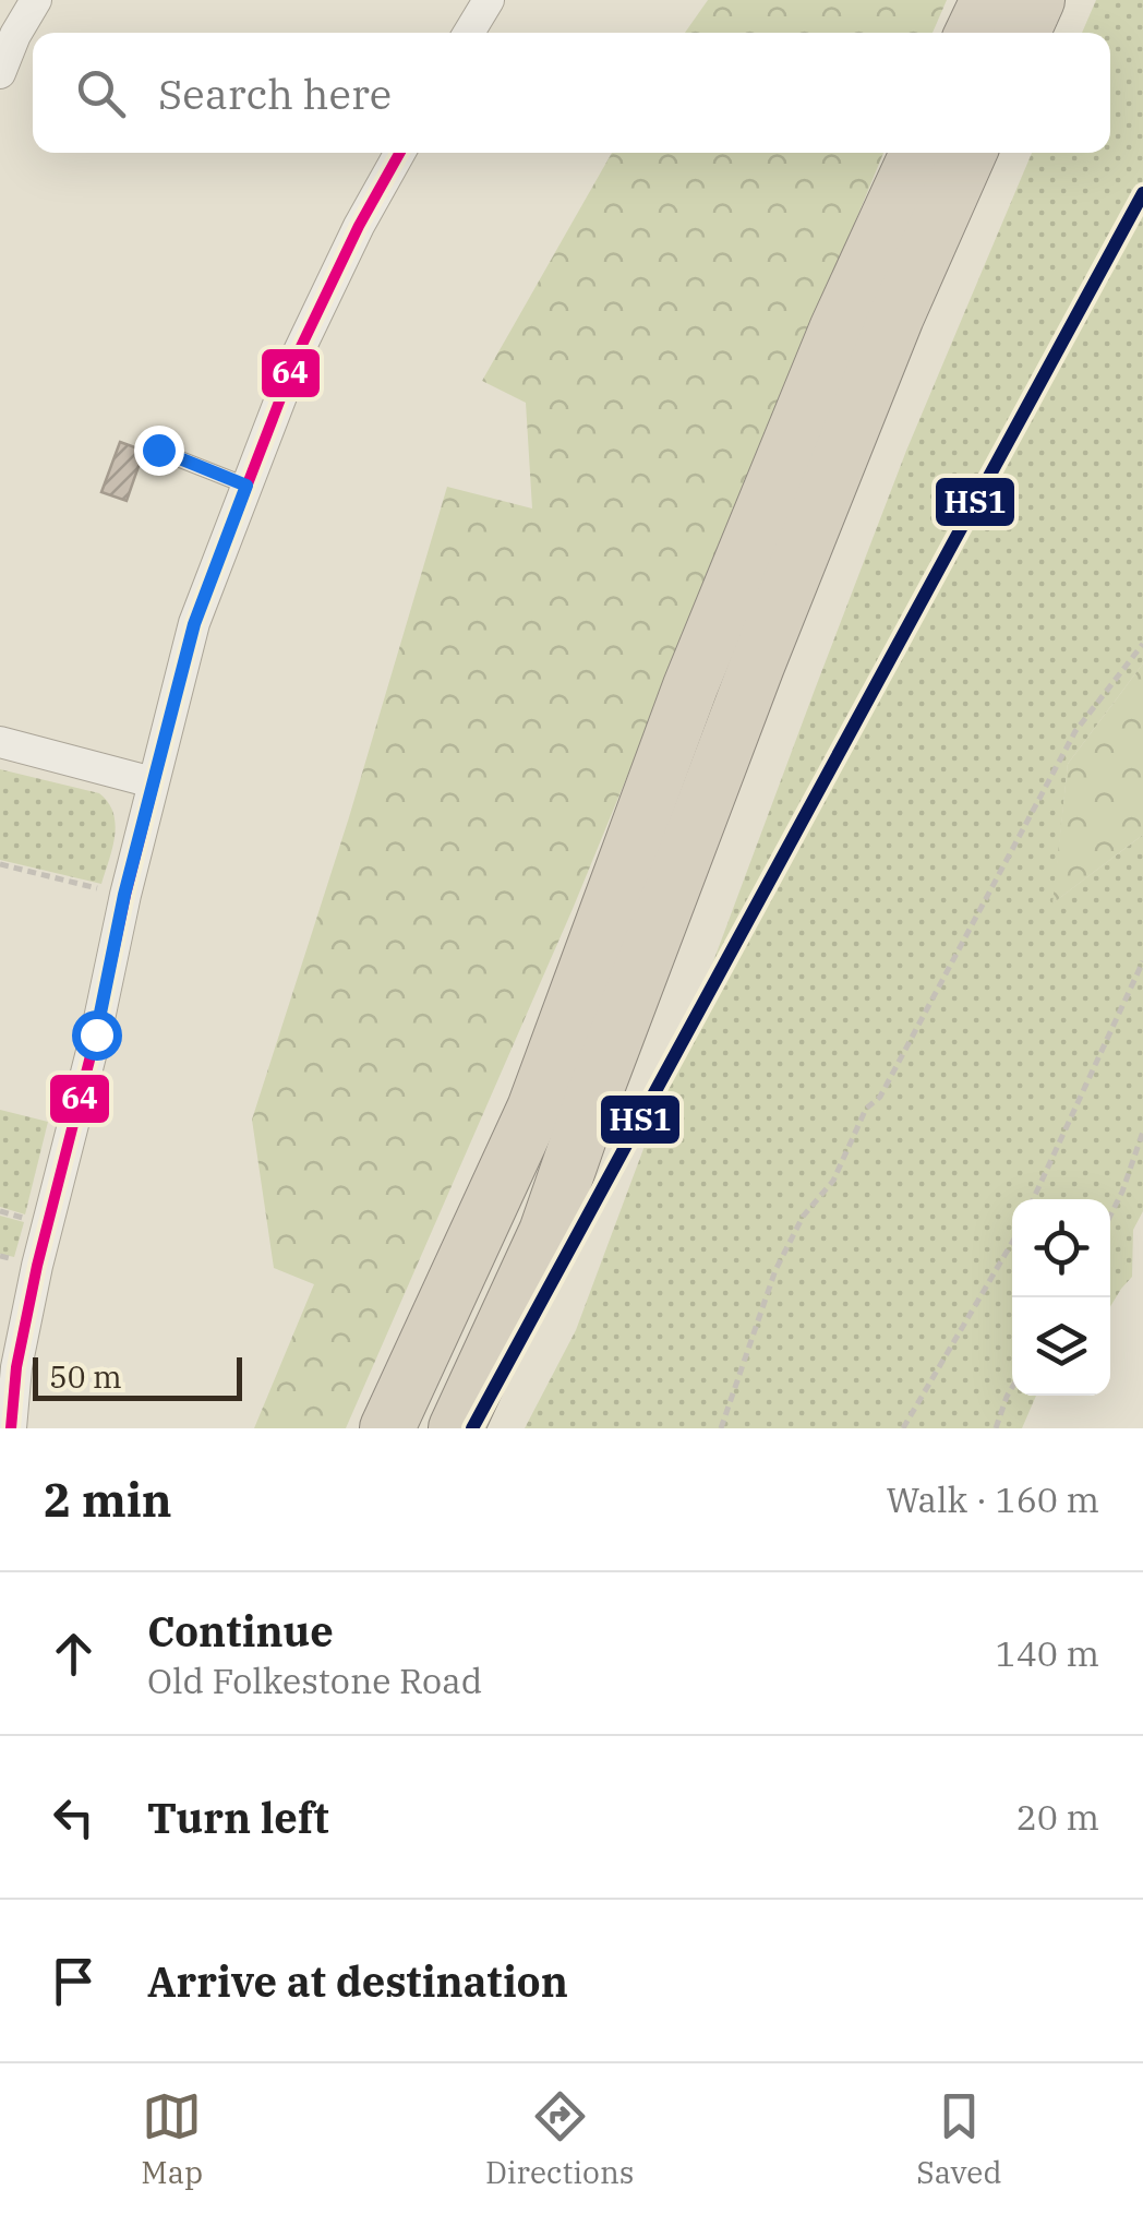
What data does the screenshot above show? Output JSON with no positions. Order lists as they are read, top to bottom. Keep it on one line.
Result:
{"lines":["transit line 64","transit line HS1"],"scale_bar":"50 m","page":{"search":"Search here","scale":"50 m","heading":["2 min","Walk · 160 m"],"list":[["Continue","Old Folkestone Road","140 m"],["Turn left","20 m"],"Arrive at destination"],"nav":["Map","Directions","Saved"]}}
